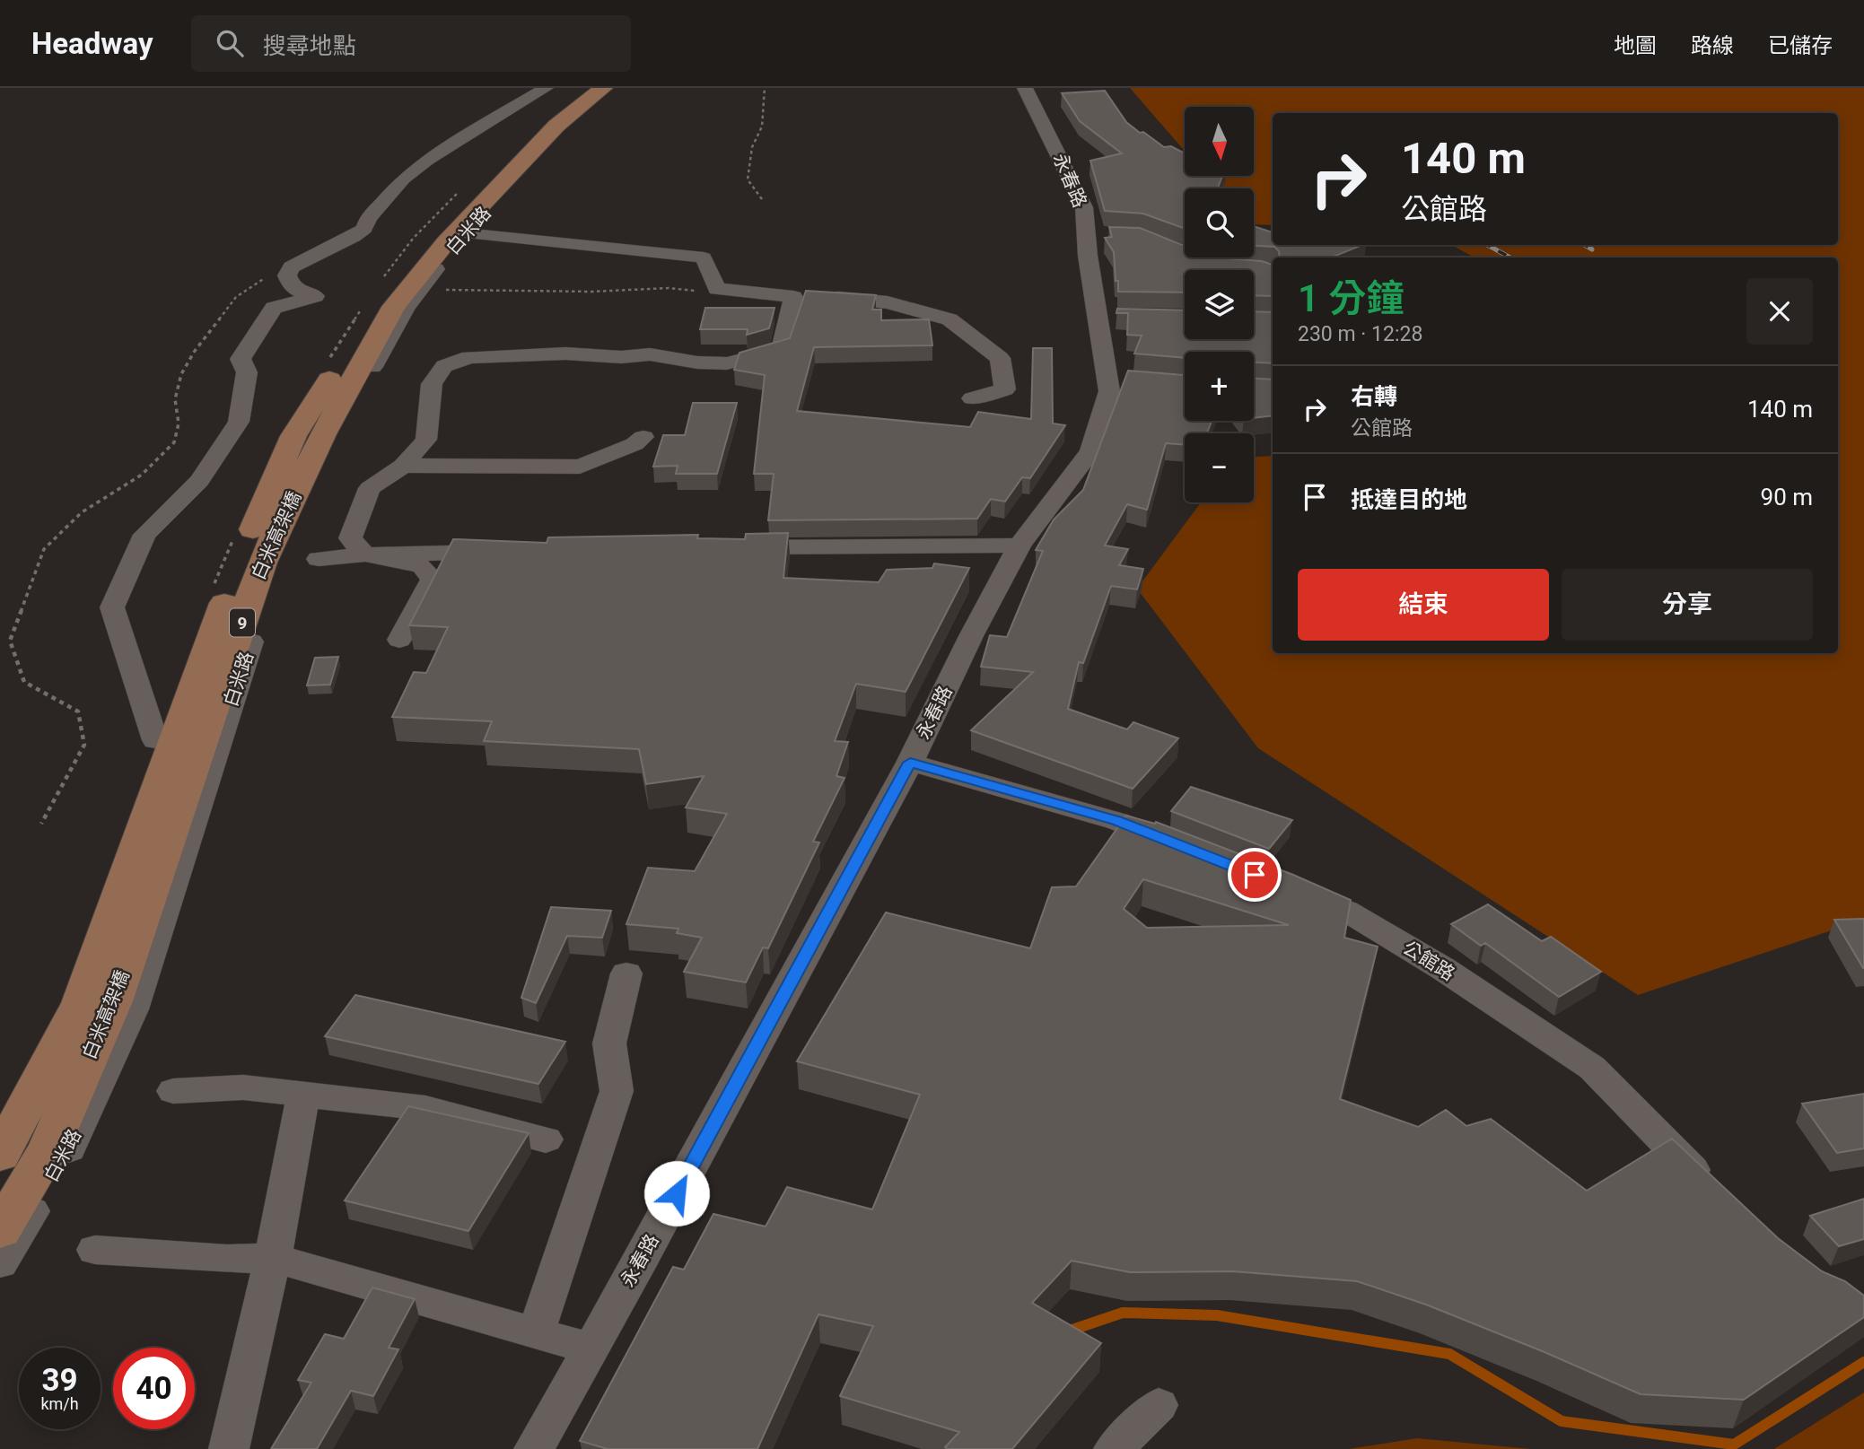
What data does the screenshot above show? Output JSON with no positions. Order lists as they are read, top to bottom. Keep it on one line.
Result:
{"streets":{"main road":["白米高架橋","9"],"street":["永春路","白米路","公館路"]},"north":"bottom","page":{"header":"Headway","search":"搜尋地點","nav":["地圖","路線","已儲存"],"map_buttons":["+","−"],"turn":["140 m","公館路"],"heading":["1 分鐘","230 m · 12:28"],"list":[{"name":"右轉","note":"公館路","value":"140 m"},{"name":"抵達目的地","value":"90 m"}],"buttons":["結束","分享"],"speed":"39 km/h","limit":"40"}}
